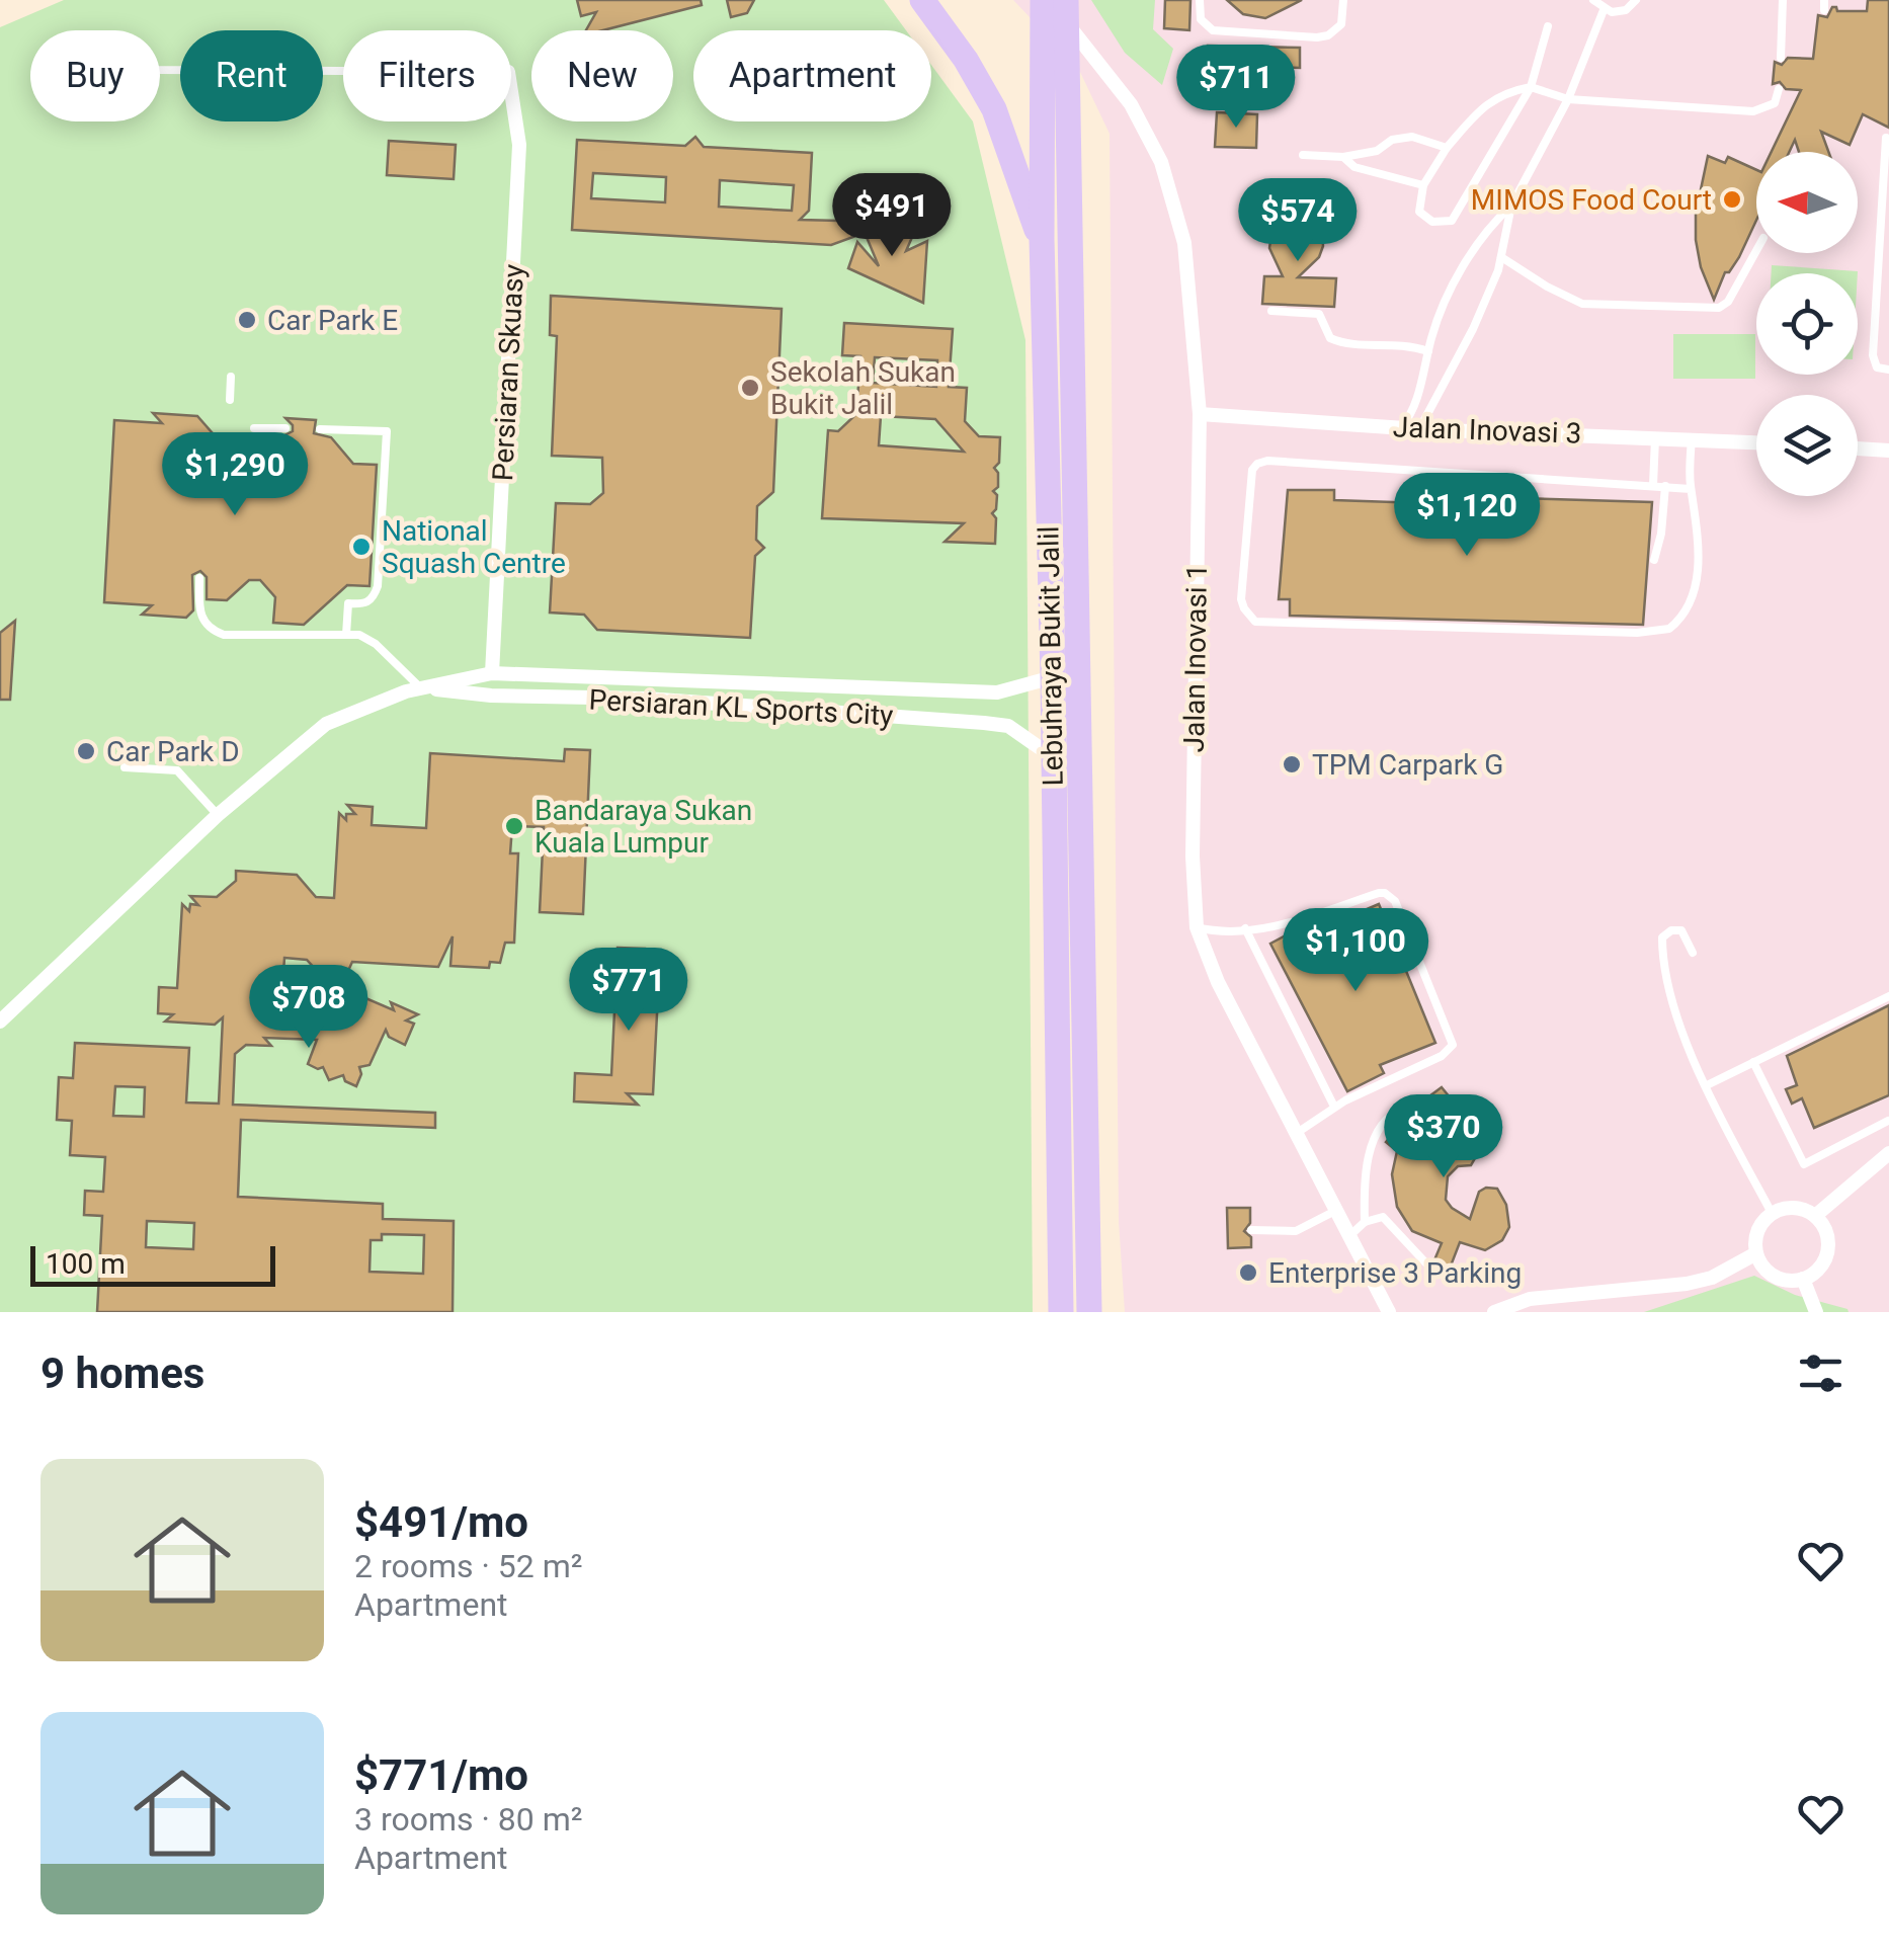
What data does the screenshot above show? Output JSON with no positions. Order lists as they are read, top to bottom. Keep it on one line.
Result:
{"streets":{"highway":["Lebuhraya Bukit Jalil"],"street":["Persiaran Skuasy","Jalan Inovasi 3","Jalan Inovasi 1","Persiaran KL Sports City"]},"crossings":[["Persiaran Skuasy","Persiaran KL Sports City"],["Jalan Inovasi 3","Jalan Inovasi 1"],["Lebuhraya Bukit Jalil","Jalan Inovasi 1"],["Lebuhraya Bukit Jalil","Persiaran KL Sports City"]],"places":["MIMOS Food Court","Car Park E","Sekolah Sukan Bukit Jalil","National Squash Centre","Car Park D","TPM Carpark G","Bandaraya Sukan Kuala Lumpur","Enterprise 3 Parking"],"scale_bar":"100 m","north":"left","page":{"chip":["Buy","Rent","Filters","New","Apartment"],"price":["$711","$491","$574","$1,290","$1,120","$1,100","$771","$708","$370"],"scale":"100 m","heading":"9 homes","list":[{"name":"$491/mo","note":"2 rooms · 52 m² · Apartment"},{"name":"$771/mo","note":"3 rooms · 80 m² · Apartment"}]}}
